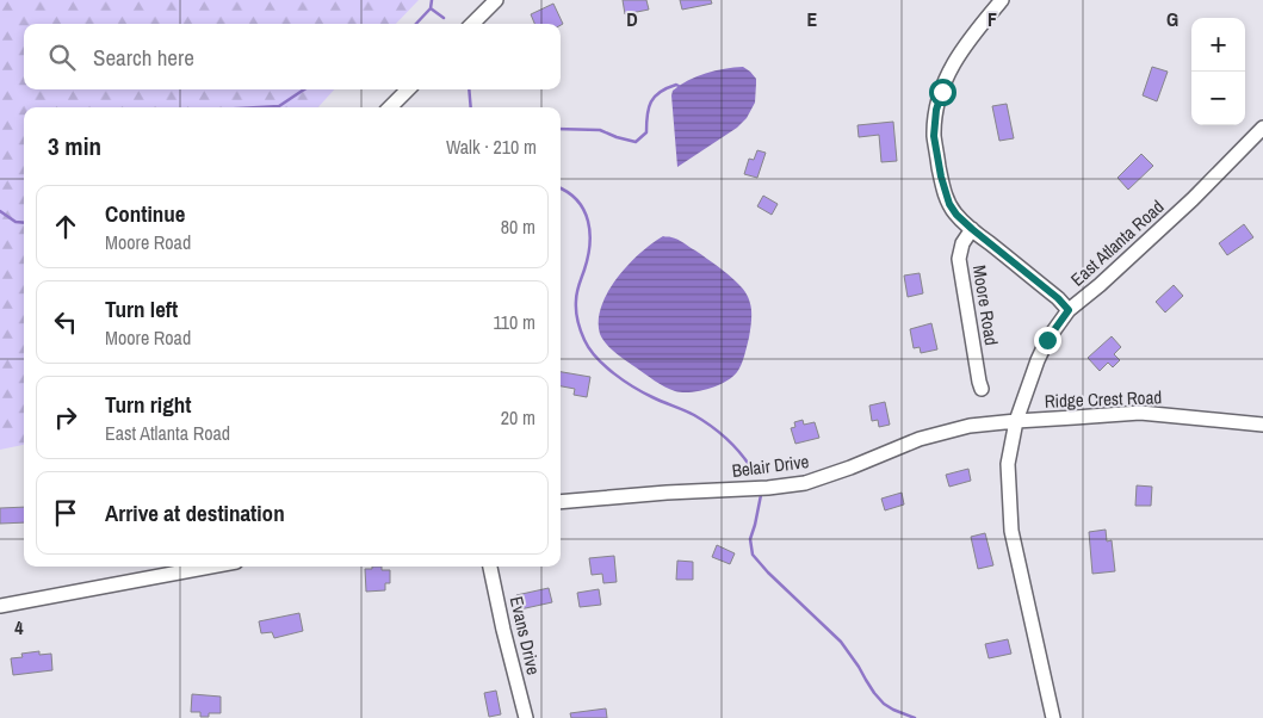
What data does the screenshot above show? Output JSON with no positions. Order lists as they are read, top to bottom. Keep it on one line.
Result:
{"streets":{"street":["East Atlanta Road","Moore Road","Ridge Crest Road","Belair Drive","Evans Drive"]},"crossings":[["East Atlanta Road","Moore Road"],["East Atlanta Road","Ridge Crest Road"],["East Atlanta Road","Belair Drive"],["Ridge Crest Road","Belair Drive"]],"page":{"map_buttons":["+","−"],"search":"Search here","heading":["3 min","Walk · 210 m"],"list":[["Continue","Moore Road","80 m"],["Turn left","Moore Road","110 m"],["Turn right","East Atlanta Road","20 m"],"Arrive at destination"]},"grid":{"columns":["D","E","F","G"],"rows":["4"]}}
